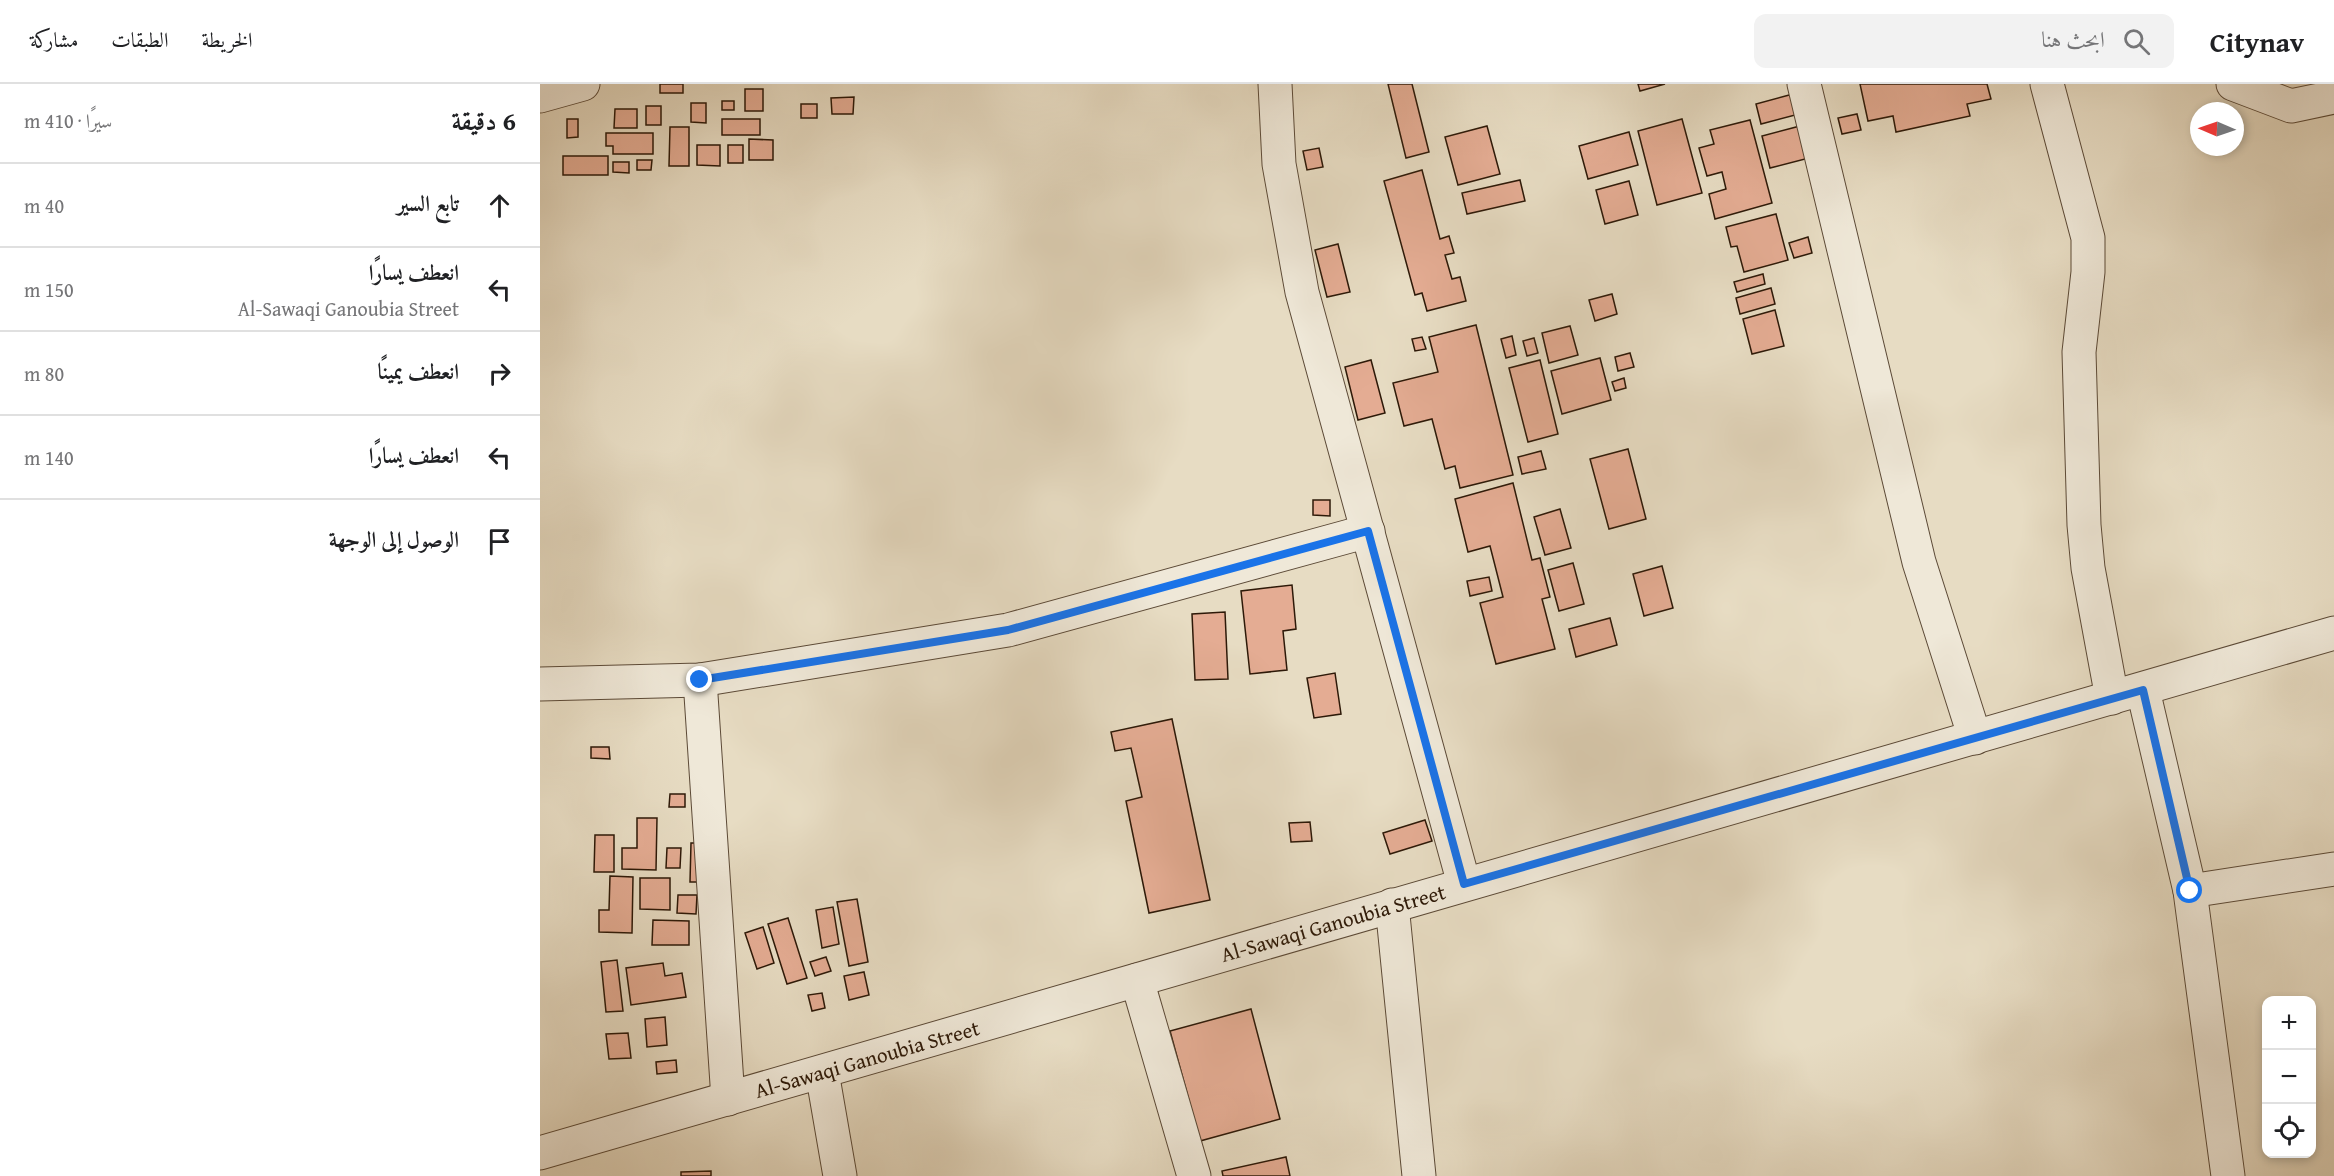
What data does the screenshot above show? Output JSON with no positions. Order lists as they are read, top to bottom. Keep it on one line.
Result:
{"streets":{"street":["Al-Sawaqi Ganoubia Street"]},"north":"left","page":{"header":"Citynav","search":"ابحث هنا","nav":["الخريطة","الطبقات","مشاركة"],"heading":["6 دقيقة","سيرًا · 410 m"],"list":[["تابع السير","40 m"],["انعطف يسارًا","Al-Sawaqi Ganoubia Street","150 m"],["انعطف يمينًا","80 m"],["انعطف يسارًا","140 m"],"الوصول إلى الوجهة"],"map_buttons":["+","−"]}}
